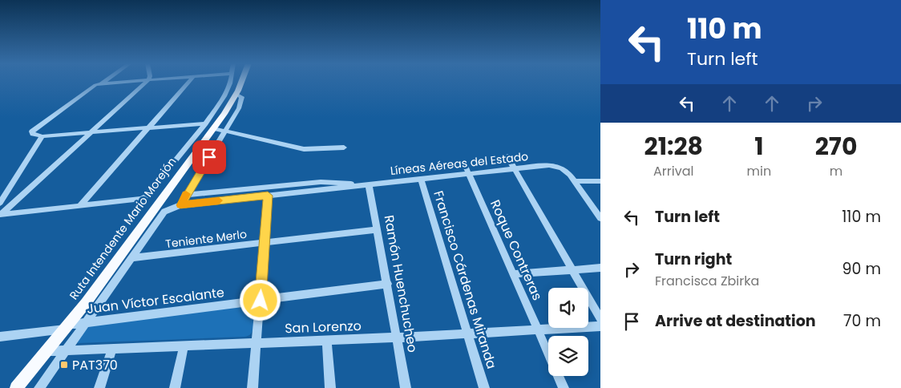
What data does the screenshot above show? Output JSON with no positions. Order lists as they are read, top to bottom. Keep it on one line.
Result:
{"streets":{"main road":["Ruta Intendente Mario Morejón"],"street":["Líneas Aéreas del Estado","Teniente Merlo","Roque Contreras","Francisco Cárdenas Miranda","Ramón Huenchucheo","Juan Víctor Escalante","San Lorenzo"]},"crossings":[["Líneas Aéreas del Estado","Teniente Merlo"],["Líneas Aéreas del Estado","Roque Contreras"],["Líneas Aéreas del Estado","Francisco Cárdenas Miranda"],["Líneas Aéreas del Estado","Ramón Huenchucheo"],["Líneas Aéreas del Estado","Juan Víctor Escalante"],["Líneas Aéreas del Estado","San Lorenzo"],["Ruta Intendente Mario Morejón","Juan Víctor Escalante"],["Ruta Intendente Mario Morejón","San Lorenzo"],["Teniente Merlo","Ramón Huenchucheo"],["Roque Contreras","San Lorenzo"],["Francisco Cárdenas Miranda","San Lorenzo"],["Ramón Huenchucheo","Juan Víctor Escalante"],["Ramón Huenchucheo","San Lorenzo"]],"places":{"transit":["PAT370"]},"page":{"turn":["110 m","Turn left"],"eta":["21:28","Arrival","1","min","270","m"],"list":[{"name":"Turn left","value":"110 m"},{"name":"Turn right","note":"Francisca Zbirka","value":"90 m"},{"name":"Arrive at destination","value":"70 m"}]}}
